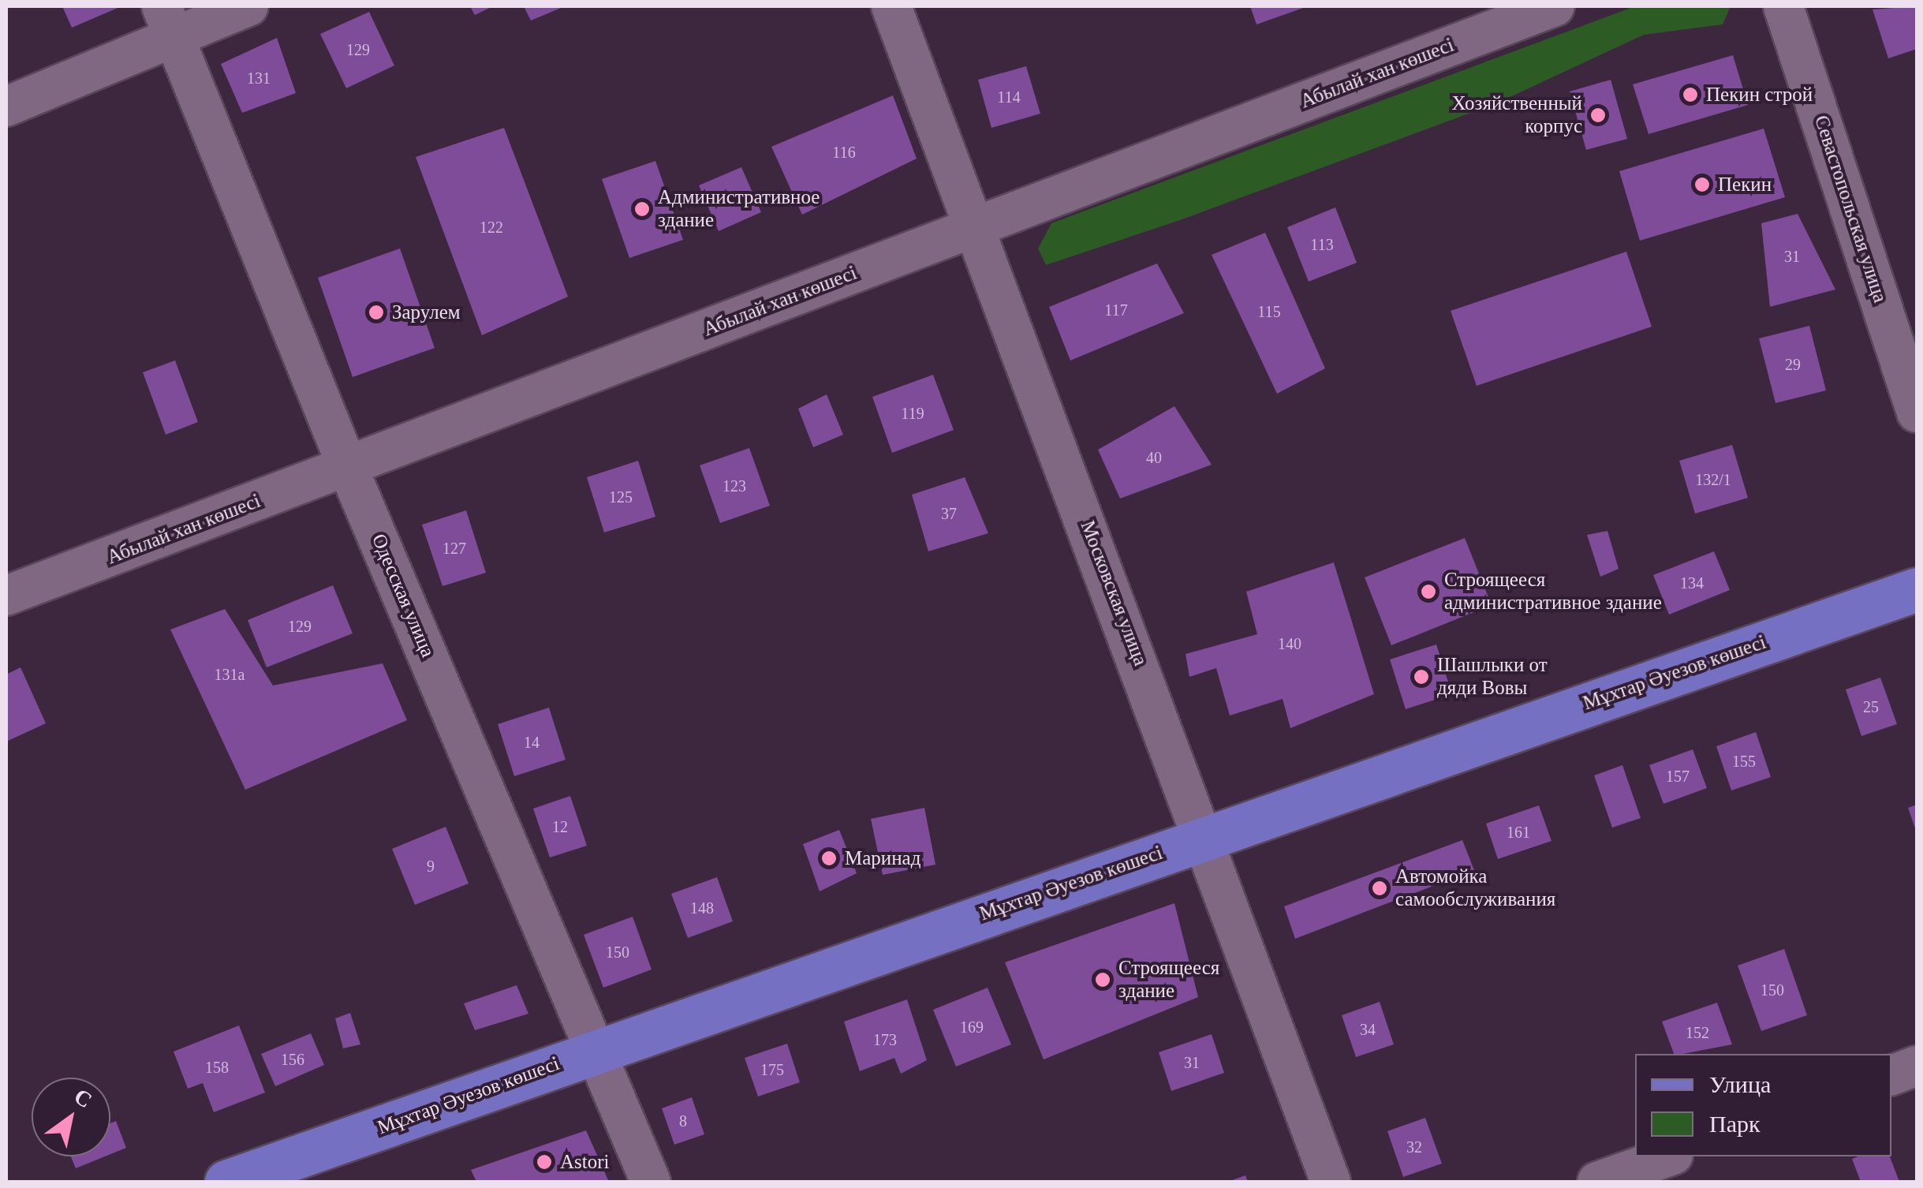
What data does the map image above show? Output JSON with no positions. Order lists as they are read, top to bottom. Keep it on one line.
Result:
{"streets":{"main road":["Мұхтар Әуезов көшесі"],"street":["Абылай хан көшесі","Севастопольская улица","Московская улица","Одесская улица"]},"crossings":[["Абылай хан көшесі","Московская улица"],["Абылай хан көшесі","Одесская улица"],["Московская улица","Мұхтар Әуезов көшесі"],["Одесская улица","Мұхтар Әуезов көшесі"]],"places":["Пекин строй","Хозяйственный корпус","Пекин","Административное здание","Зарулем","Строящееся административное здание","Шашлыки от дяди Вовы","Маринад","Автомойка самообслуживания","Строящееся здание","Astori"],"house_numbers":["129","131","114","116","122","113","31","117","115","29","119","40","132/1","123","125","37","127","134","129","140","131а","25","14","155","157","12","161","9","148","150","150","169","34","152","173","156","31","158","175","8","32"],"legend":["Улица","Парк"],"north":"top right"}
